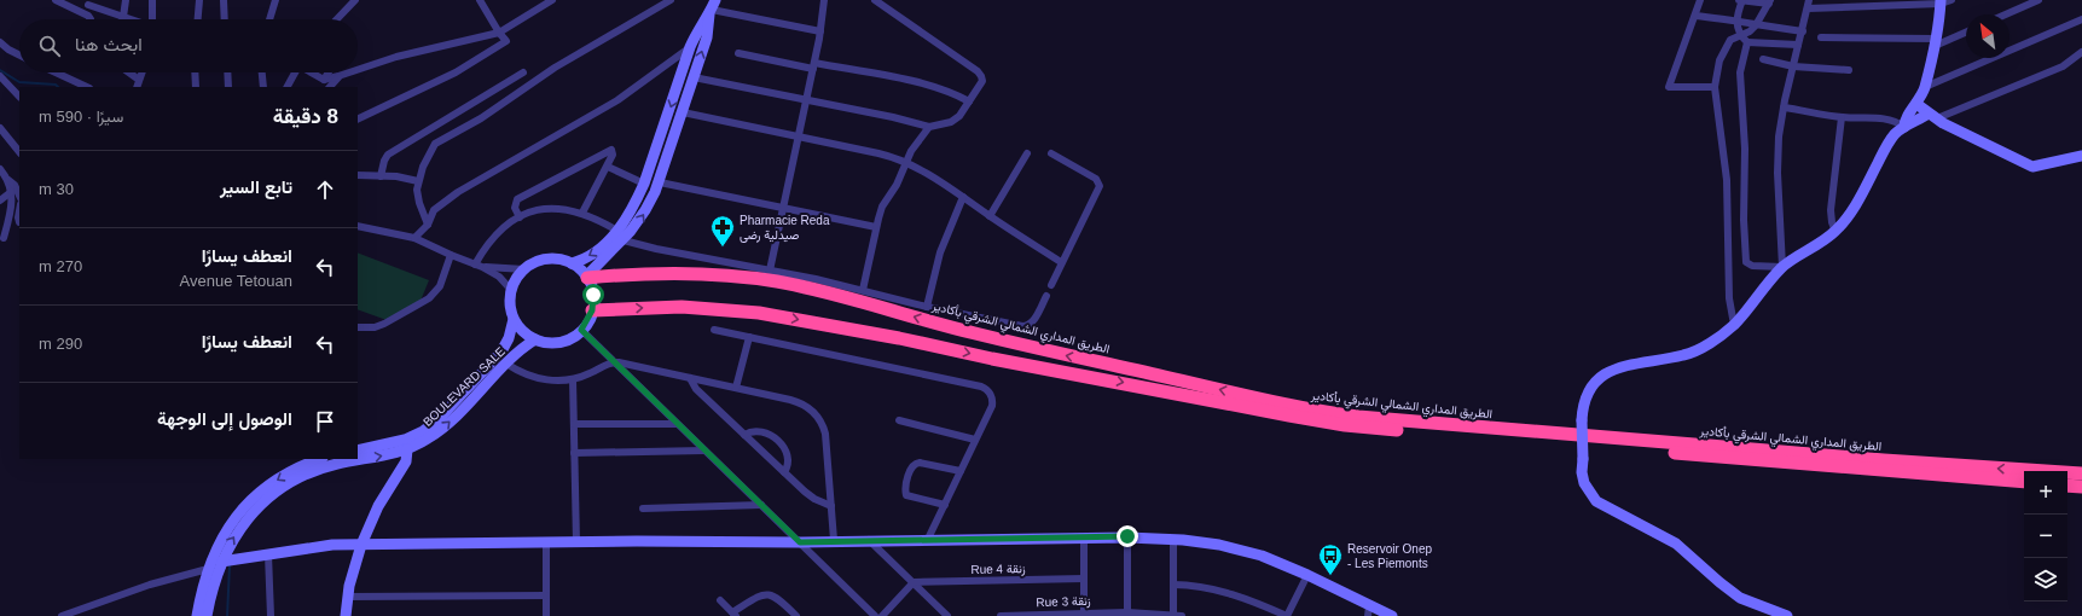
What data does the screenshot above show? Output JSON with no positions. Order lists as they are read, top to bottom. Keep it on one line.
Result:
{"streets":{"highway":["الطريق المداري الشمالي الشرقي بأكادير"],"street":["BOULEVARD SALE","Rue 4 زنقة","Rue 3 زنقة"]},"crossings":[["الطريق المداري الشمالي الشرقي بأكادير","BOULEVARD SALE"]],"places":{"pharmacy":["Pharmacie Reda صيدلية رضى"],"bus stop":["Reservoir Onep - Les Piemonts"]},"north":"top left","page":{"search":"ابحث هنا","heading":["8 دقيقة","سيرًا · 590 m"],"list":[["تابع السير","30 m"],["انعطف يسارًا","Avenue Tetouan","270 m"],["انعطف يسارًا","290 m"],"الوصول إلى الوجهة"],"map_buttons":["+","−"]}}
